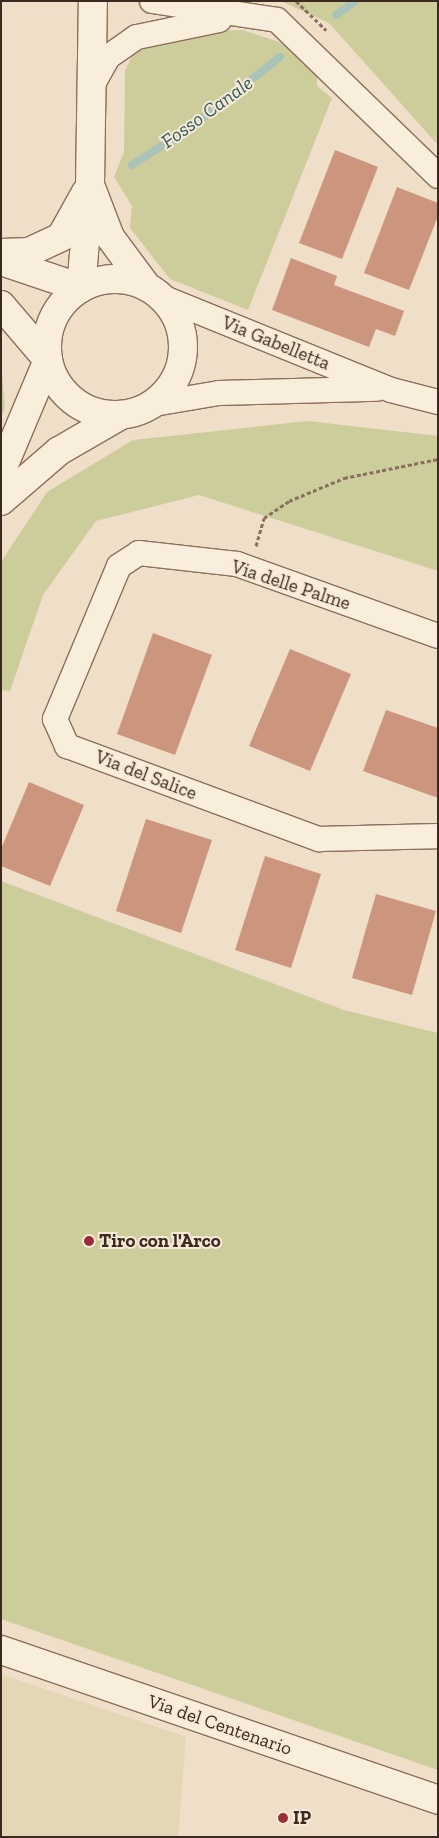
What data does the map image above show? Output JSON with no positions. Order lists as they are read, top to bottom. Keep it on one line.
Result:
{"streets":{"street":["Via Gabelletta","Via delle Palme","Via del Salice","Via del Centenario"]},"crossings":[["Via delle Palme","Via del Salice"]],"water":["Fosso Canale"],"places":["Tiro con l'Arco","IP"]}
